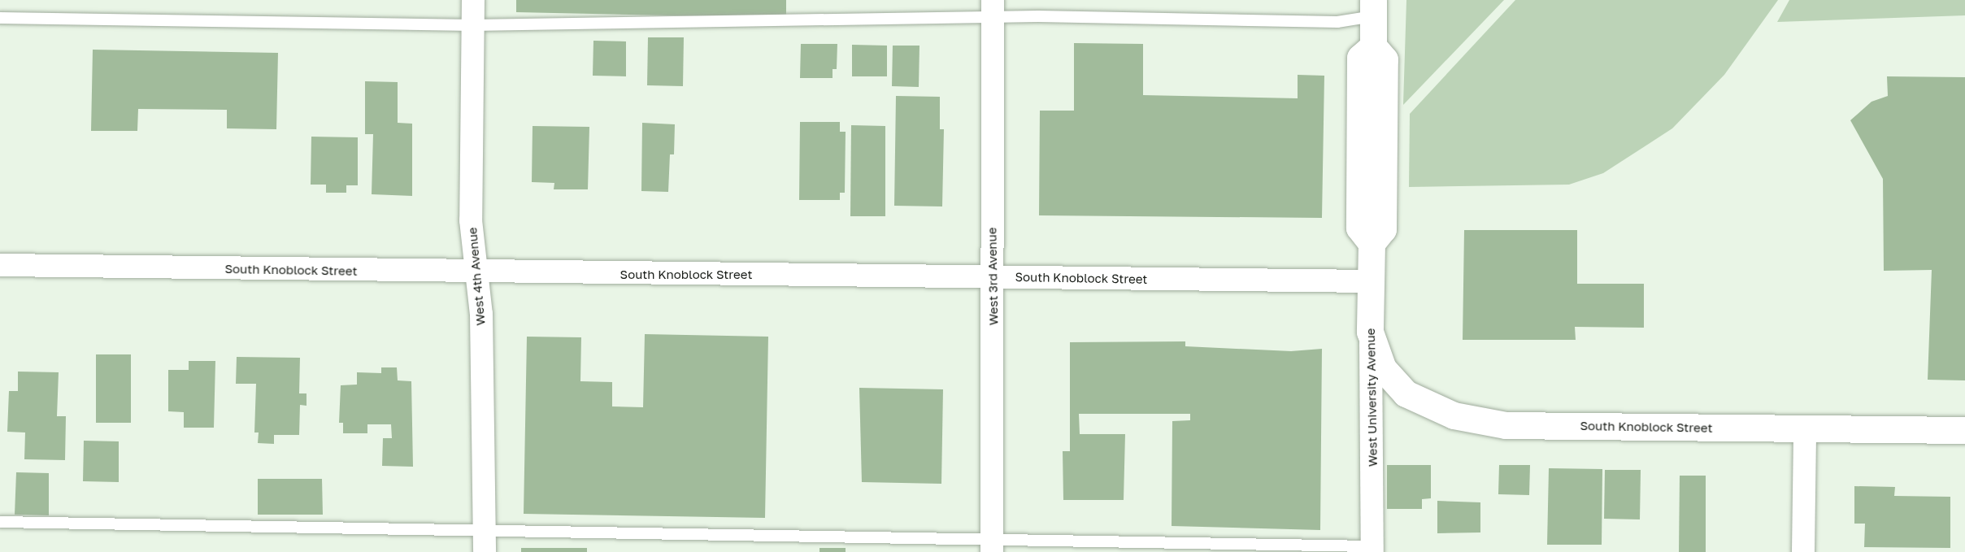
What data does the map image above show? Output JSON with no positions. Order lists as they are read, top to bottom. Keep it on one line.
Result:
{"streets":{"street":["South Knoblock Street","West 4th Avenue","West 3rd Avenue","West University Avenue"]},"crossings":[["South Knoblock Street","West 4th Avenue"],["South Knoblock Street","West 3rd Avenue"],["South Knoblock Street","West University Avenue"]]}
